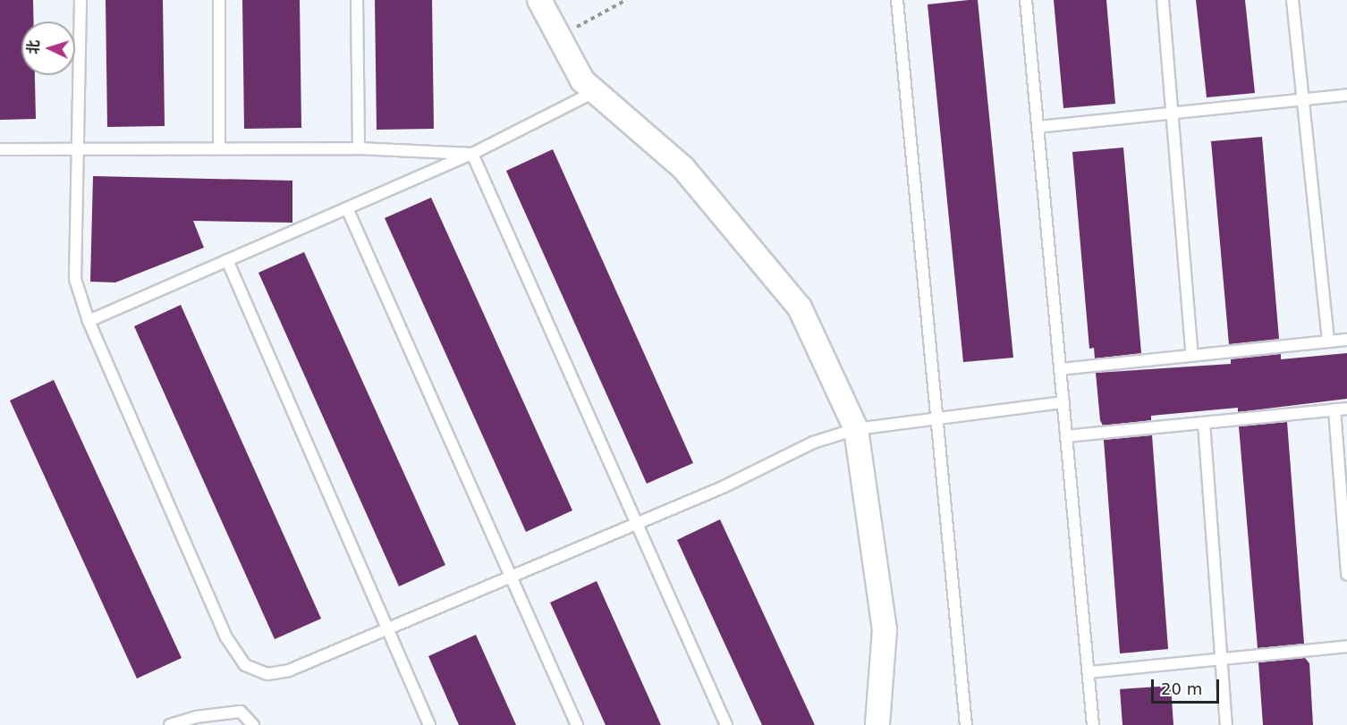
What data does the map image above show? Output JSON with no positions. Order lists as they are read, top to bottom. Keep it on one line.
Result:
{"scale_bar":"20 m","north":"left"}
